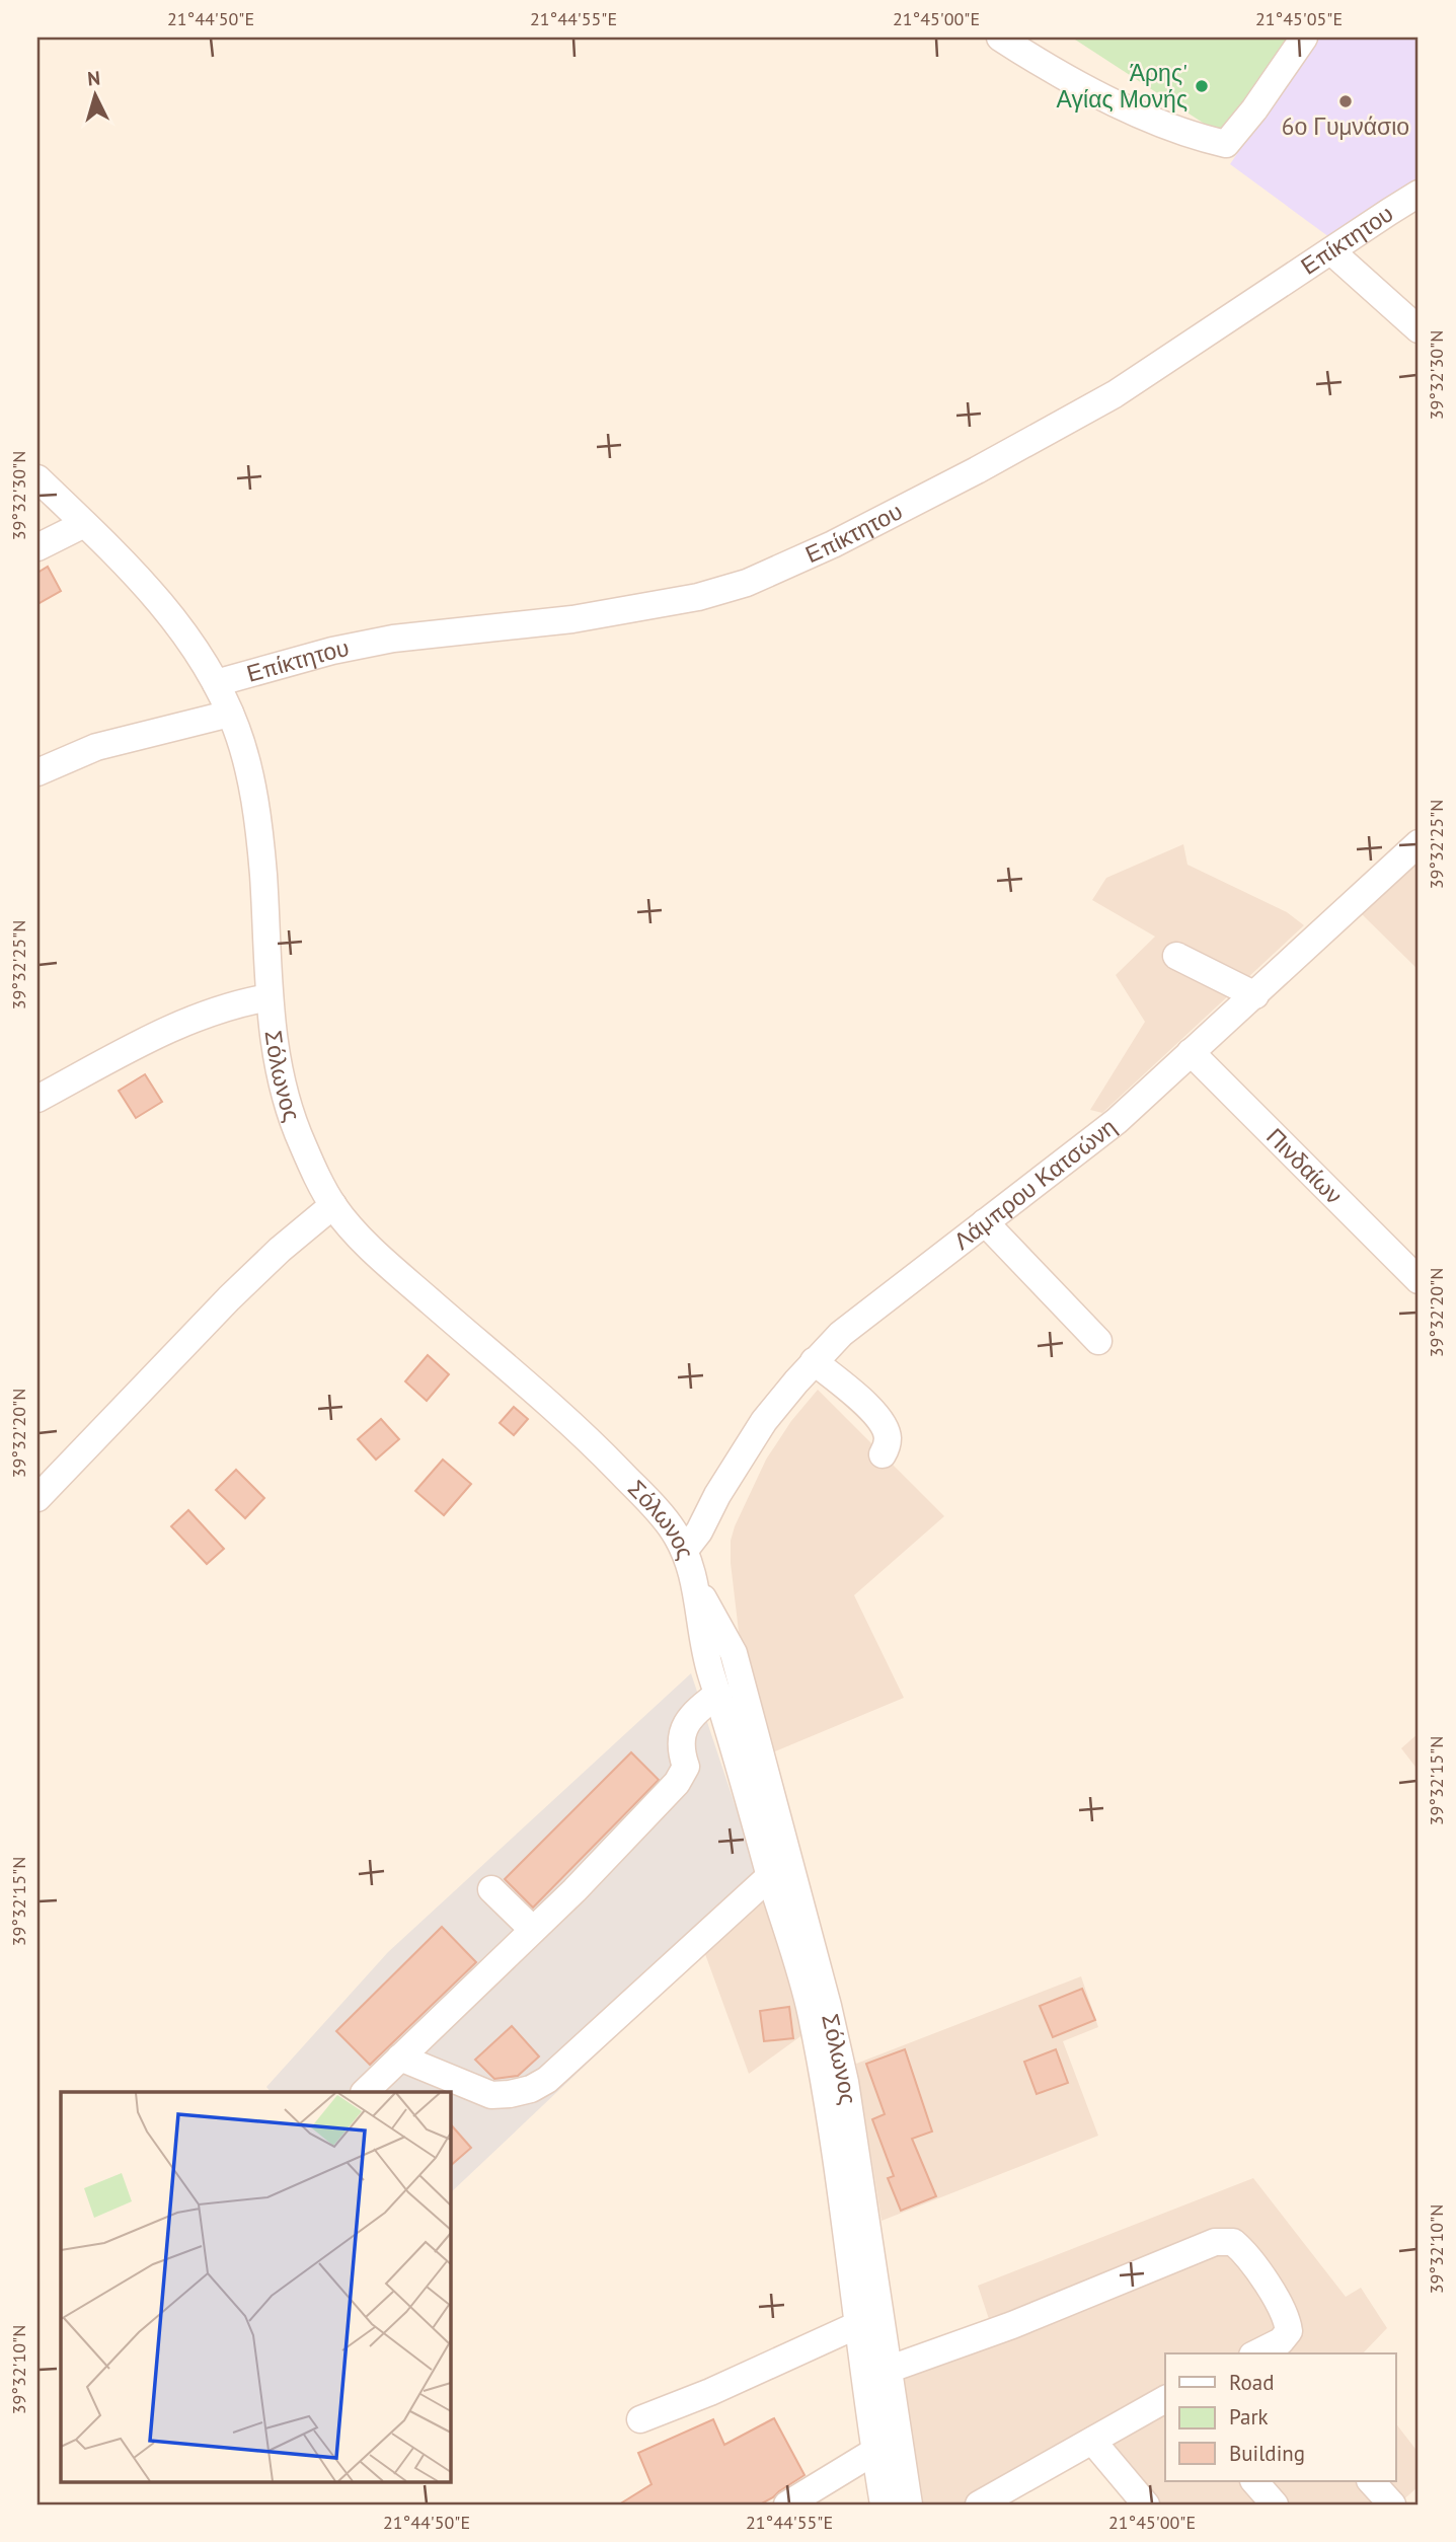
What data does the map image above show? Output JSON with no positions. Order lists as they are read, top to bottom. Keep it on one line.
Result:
{"streets":{"street":["Επίκτητου","Σόλωνος","Πινδαίων","Λάμπρου Κατσώνη"]},"crossings":[["Επίκτητου","Σόλωνος"],["Σόλωνος","Λάμπρου Κατσώνη"],["Πινδαίων","Λάμπρου Κατσώνη"]],"places":["Άρης' Αγίας Μονής","6ο Γυμνάσιο"],"legend":["Road","Park","Building"],"north":"top","coordinates":["21°44'50\"E","21°44'55\"E","21°45'00\"E","21°45'05\"E","39°32'30\"N","39°32'25\"N","39°32'20\"N","39°32'15\"N","39°32'10\"N"]}
